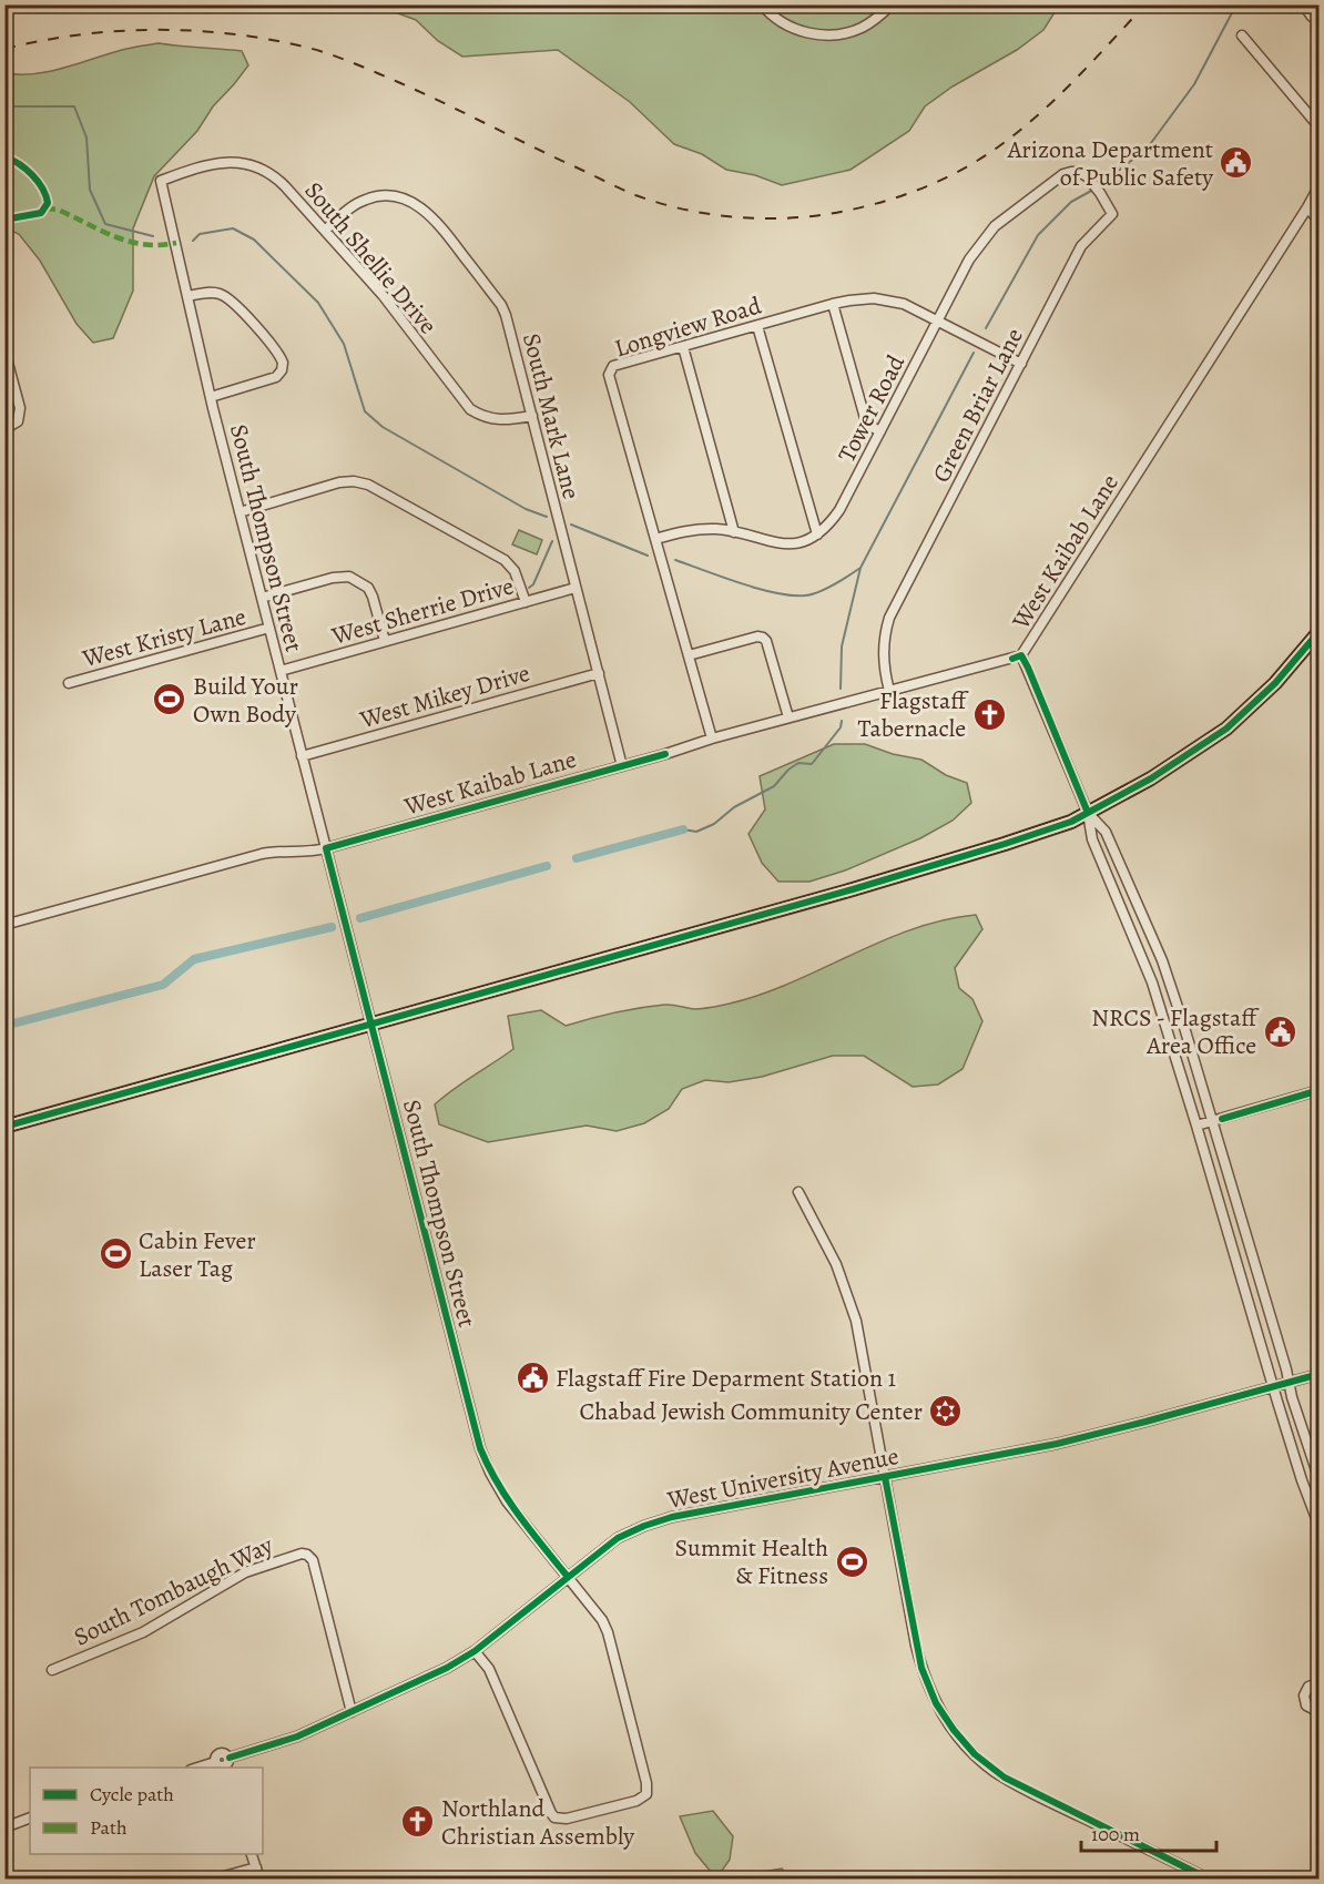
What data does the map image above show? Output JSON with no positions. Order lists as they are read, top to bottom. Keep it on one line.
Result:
{"streets":{"street":["South Shellie Drive","Longview Road","Green Briar Lane","Tower Road","South Mark Lane","South Thompson Street","West Kaibab Lane","West Sherrie Drive","West Kristy Lane","West Mikey Drive","West University Avenue","South Tombaugh Way"]},"crossings":[["South Shellie Drive","South Mark Lane"],["South Shellie Drive","South Thompson Street"],["Longview Road","Green Briar Lane"],["Longview Road","Tower Road"],["Longview Road","West Kaibab Lane"],["Green Briar Lane","Tower Road"],["Green Briar Lane","West Kaibab Lane"],["South Mark Lane","West Kaibab Lane"],["South Mark Lane","West Sherrie Drive"],["South Mark Lane","West Mikey Drive"],["South Thompson Street","West Kaibab Lane"],["South Thompson Street","West Sherrie Drive"],["South Thompson Street","West Kristy Lane"],["South Thompson Street","West Mikey Drive"],["South Thompson Street","West University Avenue"],["West University Avenue","South Tombaugh Way"]],"places":{"public building":["Arizona Department of Public Safety","NRCS - Flagstaff Area Office","Flagstaff Fire Deparment Station 1"],"sports":["Build Your Own Body","Cabin Fever Laser Tag","Summit Health & Fitness"],"church":["Flagstaff Tabernacle","Northland Christian Assembly"],"synagogue":["Chabad Jewish Community Center"]},"legend":["Cycle path","Path"],"scale_bar":"100 m"}
